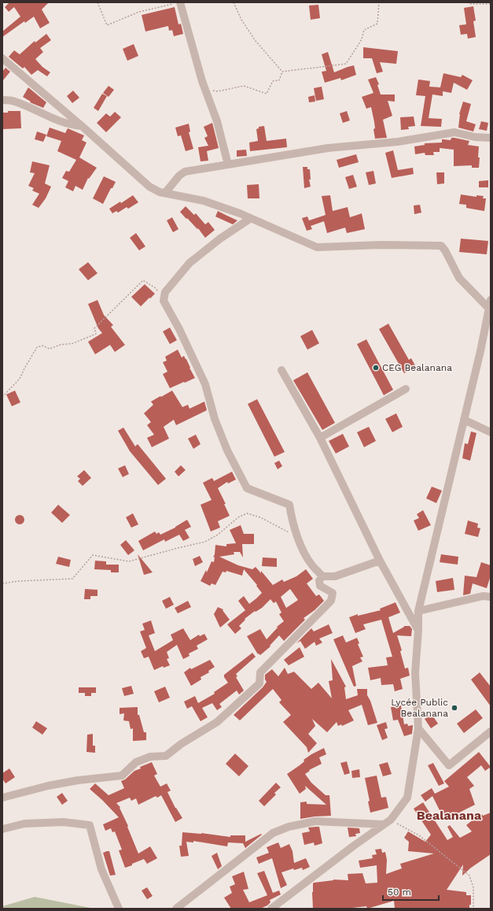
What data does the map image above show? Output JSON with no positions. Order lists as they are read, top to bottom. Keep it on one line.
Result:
{"districts":["Bealanana"],"places":["CEG Bealanana","Lycée Public Bealanana"],"scale_bar":"50 m"}
